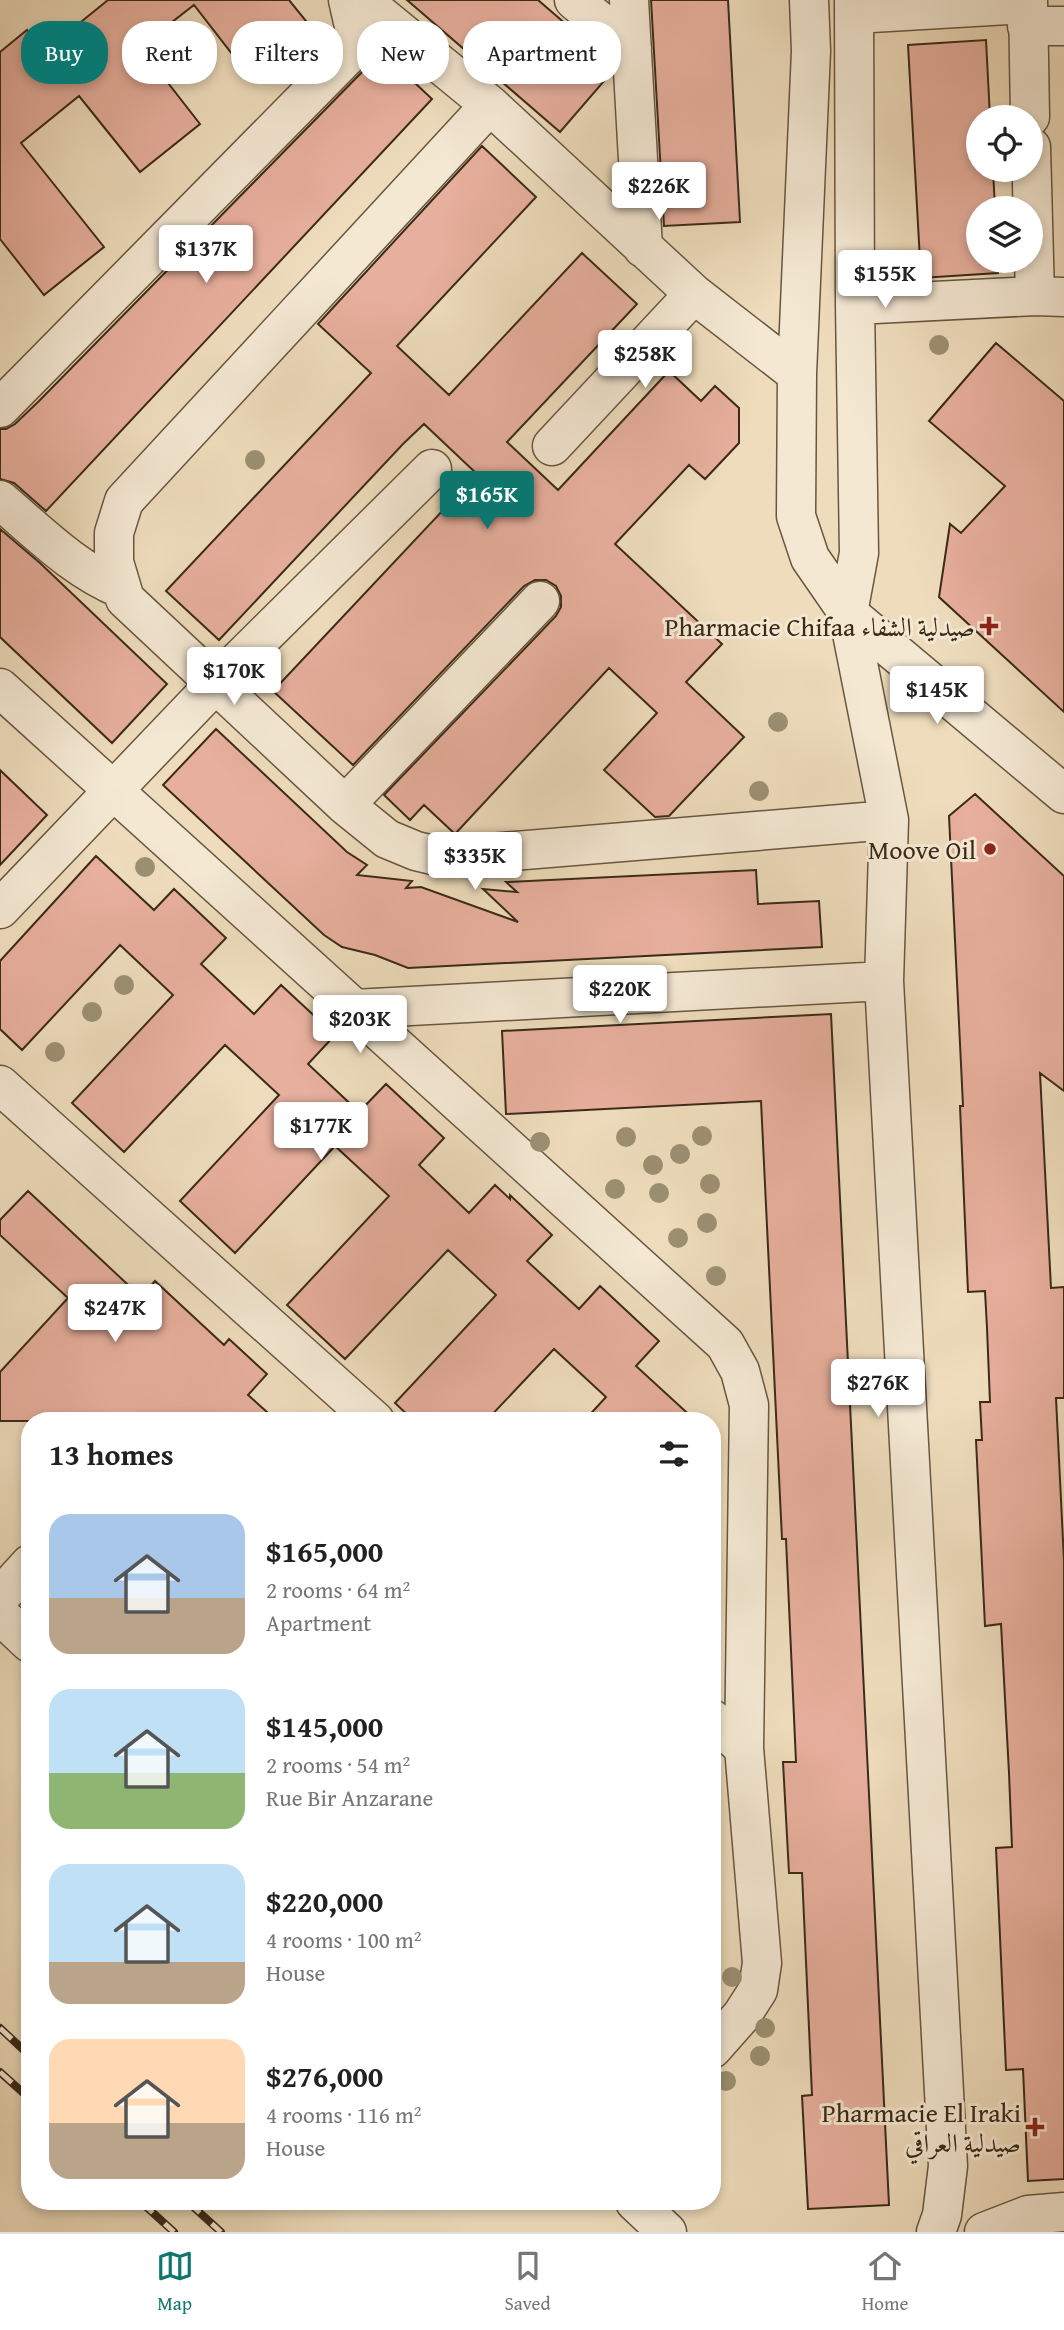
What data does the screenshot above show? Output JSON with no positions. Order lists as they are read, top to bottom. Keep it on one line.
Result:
{"places":{"health":["Pharmacie Chifaa صيدلية الشفاء","Pharmacie El Iraki صيدلية العراقي"],"other":["Moove Oil"]},"page":{"chip":["Buy","Rent","Filters","New","Apartment"],"price":["$226K","$137K","$155K","$258K","$165K","$170K","$145K","$335K","$220K","$203K","$177K","$247K","$276K"],"heading":"13 homes","list":[{"name":"$165,000","note":"2 rooms · 64 m² · Apartment"},{"name":"$145,000","note":"2 rooms · 54 m² · Rue Bir Anzarane"},{"name":"$220,000","note":"4 rooms · 100 m² · House"},{"name":"$276,000","note":"4 rooms · 116 m² · House"}],"tabs":["Map","Saved","Home"]}}
